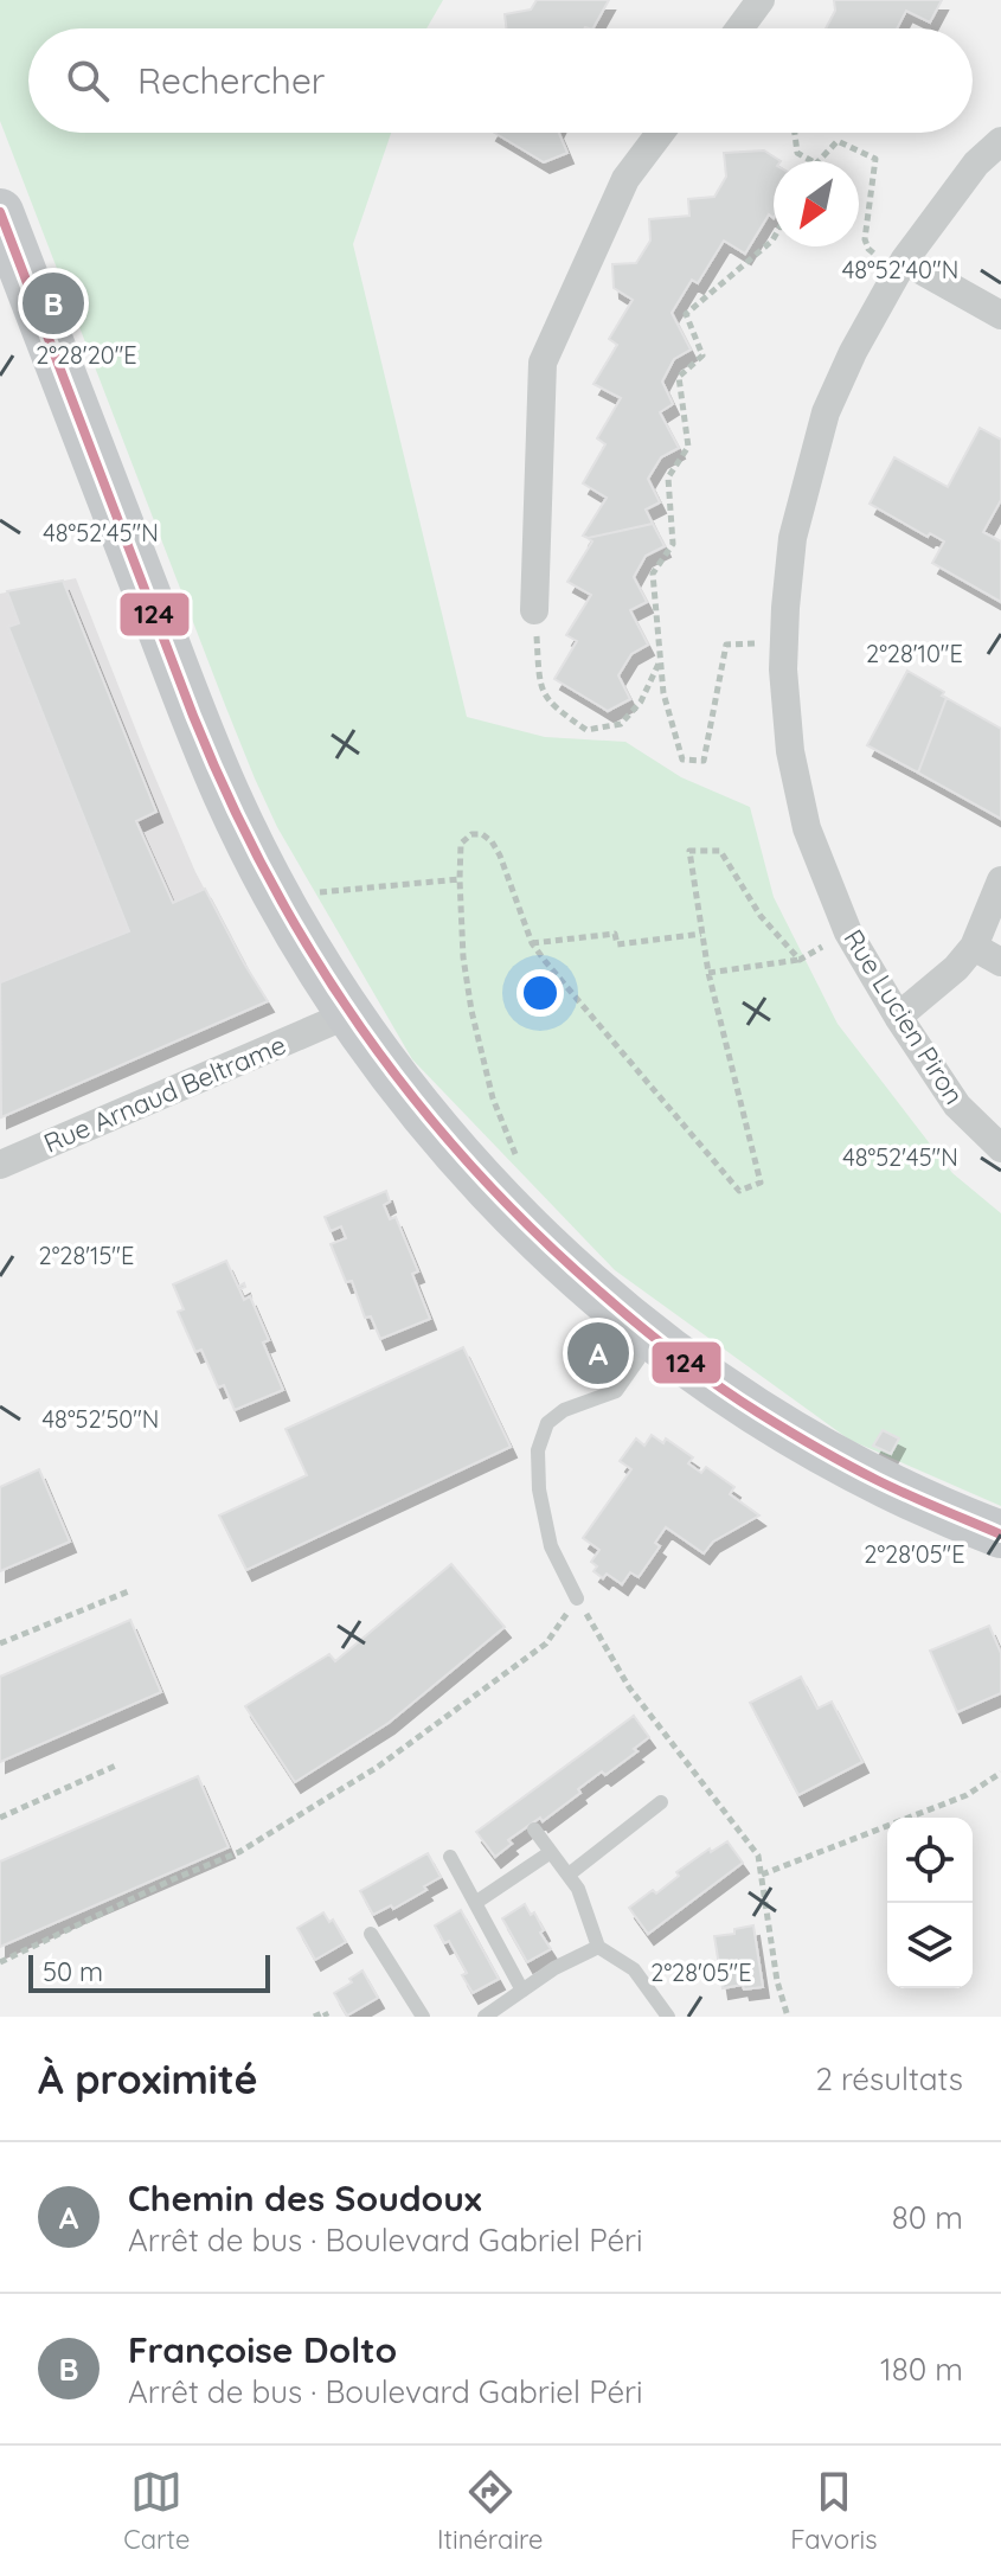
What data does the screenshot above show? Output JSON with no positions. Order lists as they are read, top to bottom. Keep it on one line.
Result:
{"streets":{"street":["Rue Lucien Piron","Rue Arnaud Beltrame"]},"lines":["transit line 124"],"scale_bar":"50 m","north":"bottom left","page":{"search":"Rechercher","pins":["B","A"],"scale":"50 m","heading":["À proximité","2 résultats"],"list":[{"mark":"A","name":"Chemin des Soudoux","note":"Arrêt de bus · Boulevard Gabriel Péri","value":"80 m"},{"mark":"B","name":"Françoise Dolto","note":"Arrêt de bus · Boulevard Gabriel Péri","value":"180 m"}],"nav":["Carte","Itinéraire","Favoris"]},"coordinates":["48°52'40\"N","2°28'20\"E","48°52'45\"N","2°28'10\"E","2°28'15\"E","48°52'50\"N","2°28'05\"E"]}
